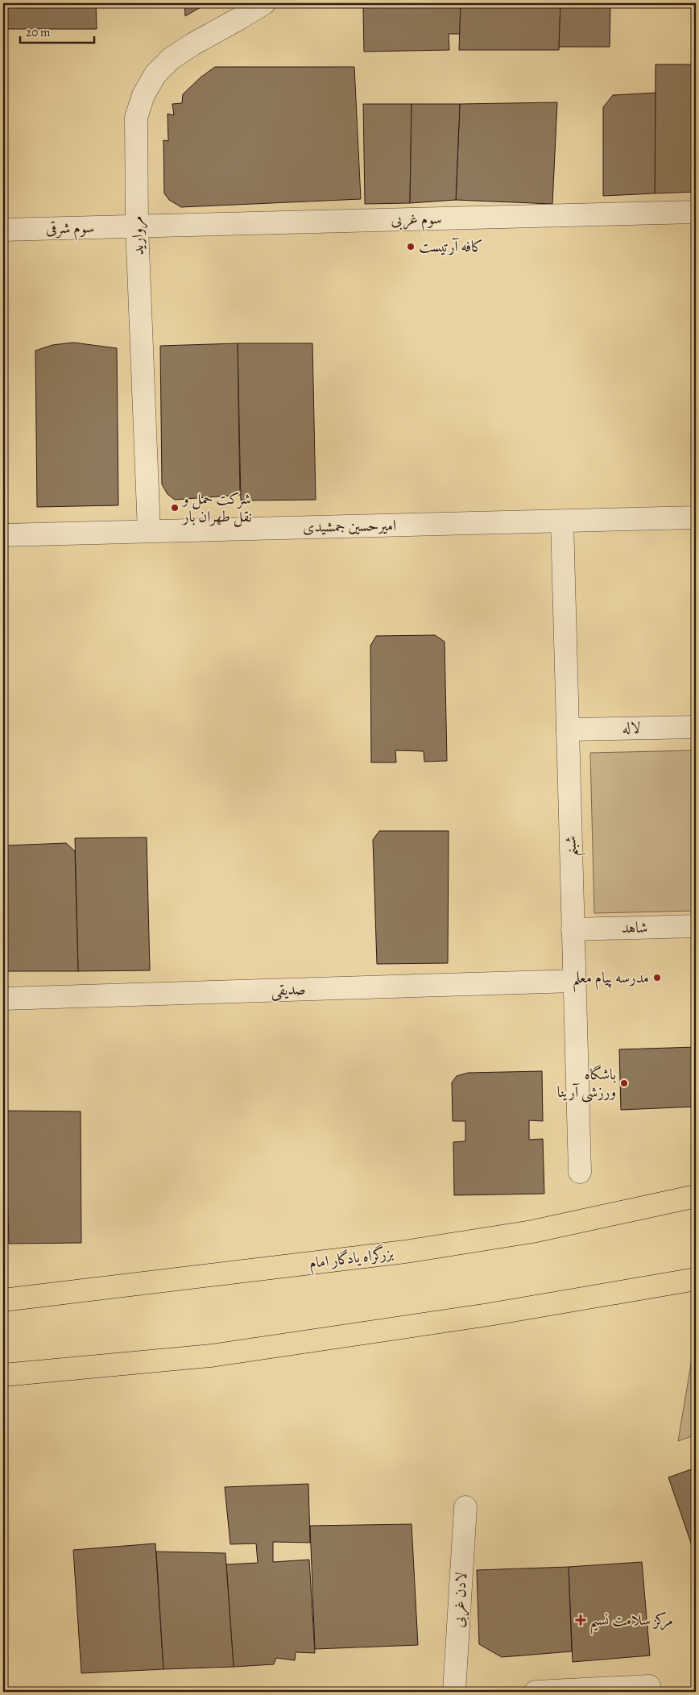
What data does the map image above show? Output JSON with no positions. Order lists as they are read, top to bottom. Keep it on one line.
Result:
{"streets":{"highway":["بزرگراه یادگار امام"],"street":["سوم غربی","سوم شرقی","مروارید","امیرحسین جمشیدی","لاله","شبنم","شاهد","صدیقی","لادن غربی"]},"crossings":[["سوم غربی","سوم شرقی"],["سوم غربی","مروارید"],["سوم شرقی","مروارید"],["مروارید","امیرحسین جمشیدی"],["امیرحسین جمشیدی","شبنم"],["لاله","شبنم"],["شبنم","شاهد"],["شبنم","صدیقی"]],"places":{"other":["کافه آرتیست","شرکت حمل و نقل طهران بار","مدرسه پیام معلم","باشگاه ورزشی آرینا"],"health":["مرکز سلامت نسیم"]},"scale_bar":"20 m"}
